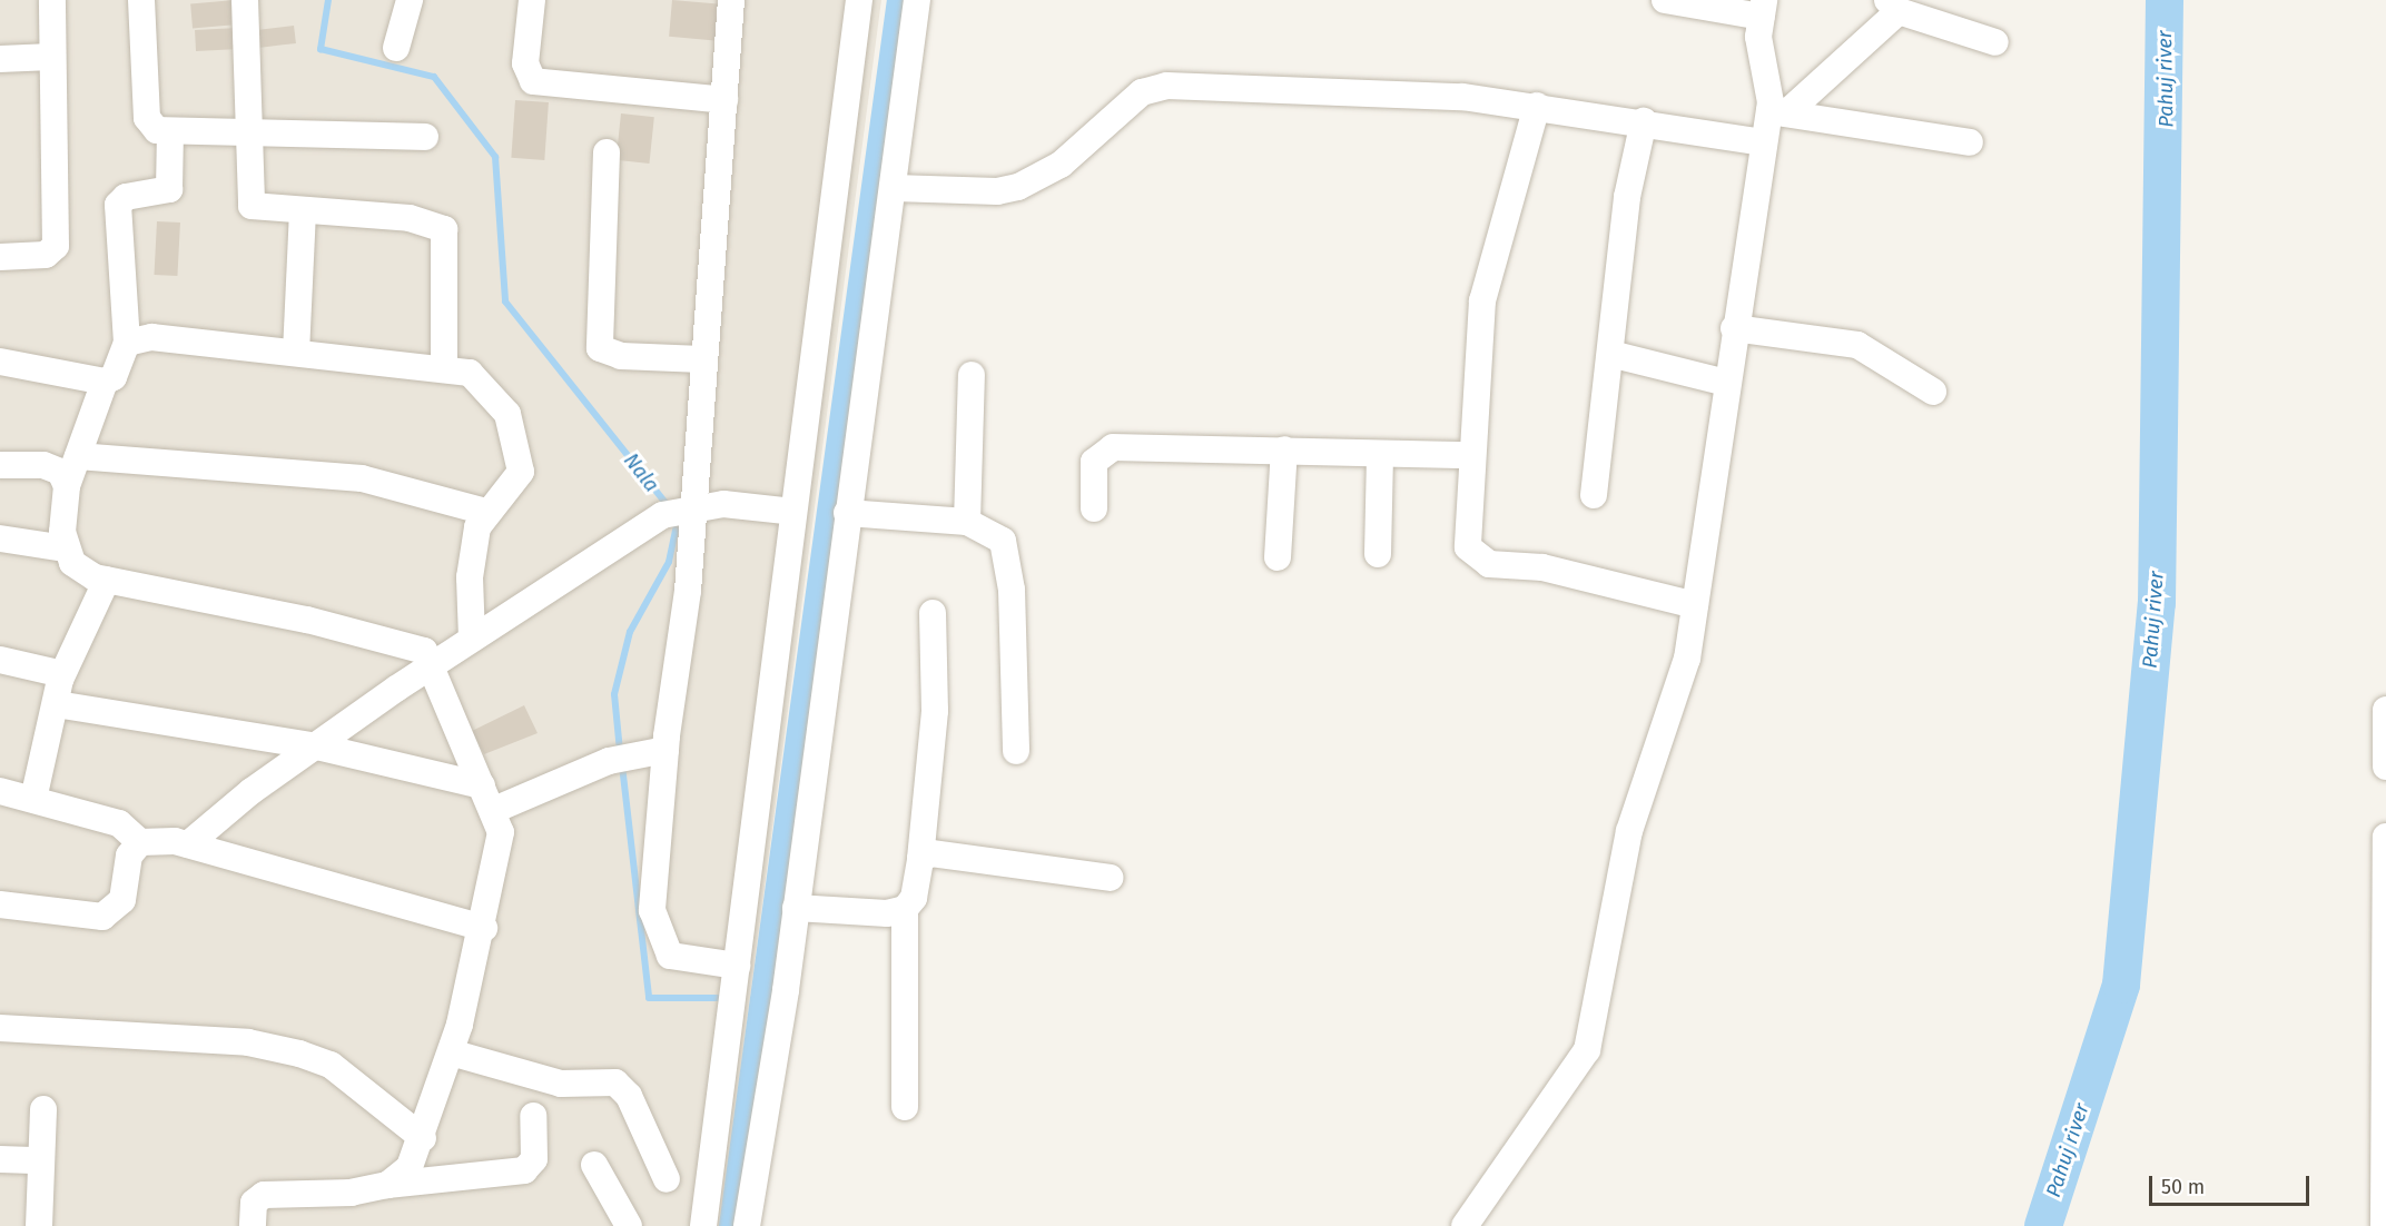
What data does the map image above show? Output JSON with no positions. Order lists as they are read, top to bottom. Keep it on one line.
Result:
{"water":["Pahuj river","Nala"],"scale_bar":"50 m"}
